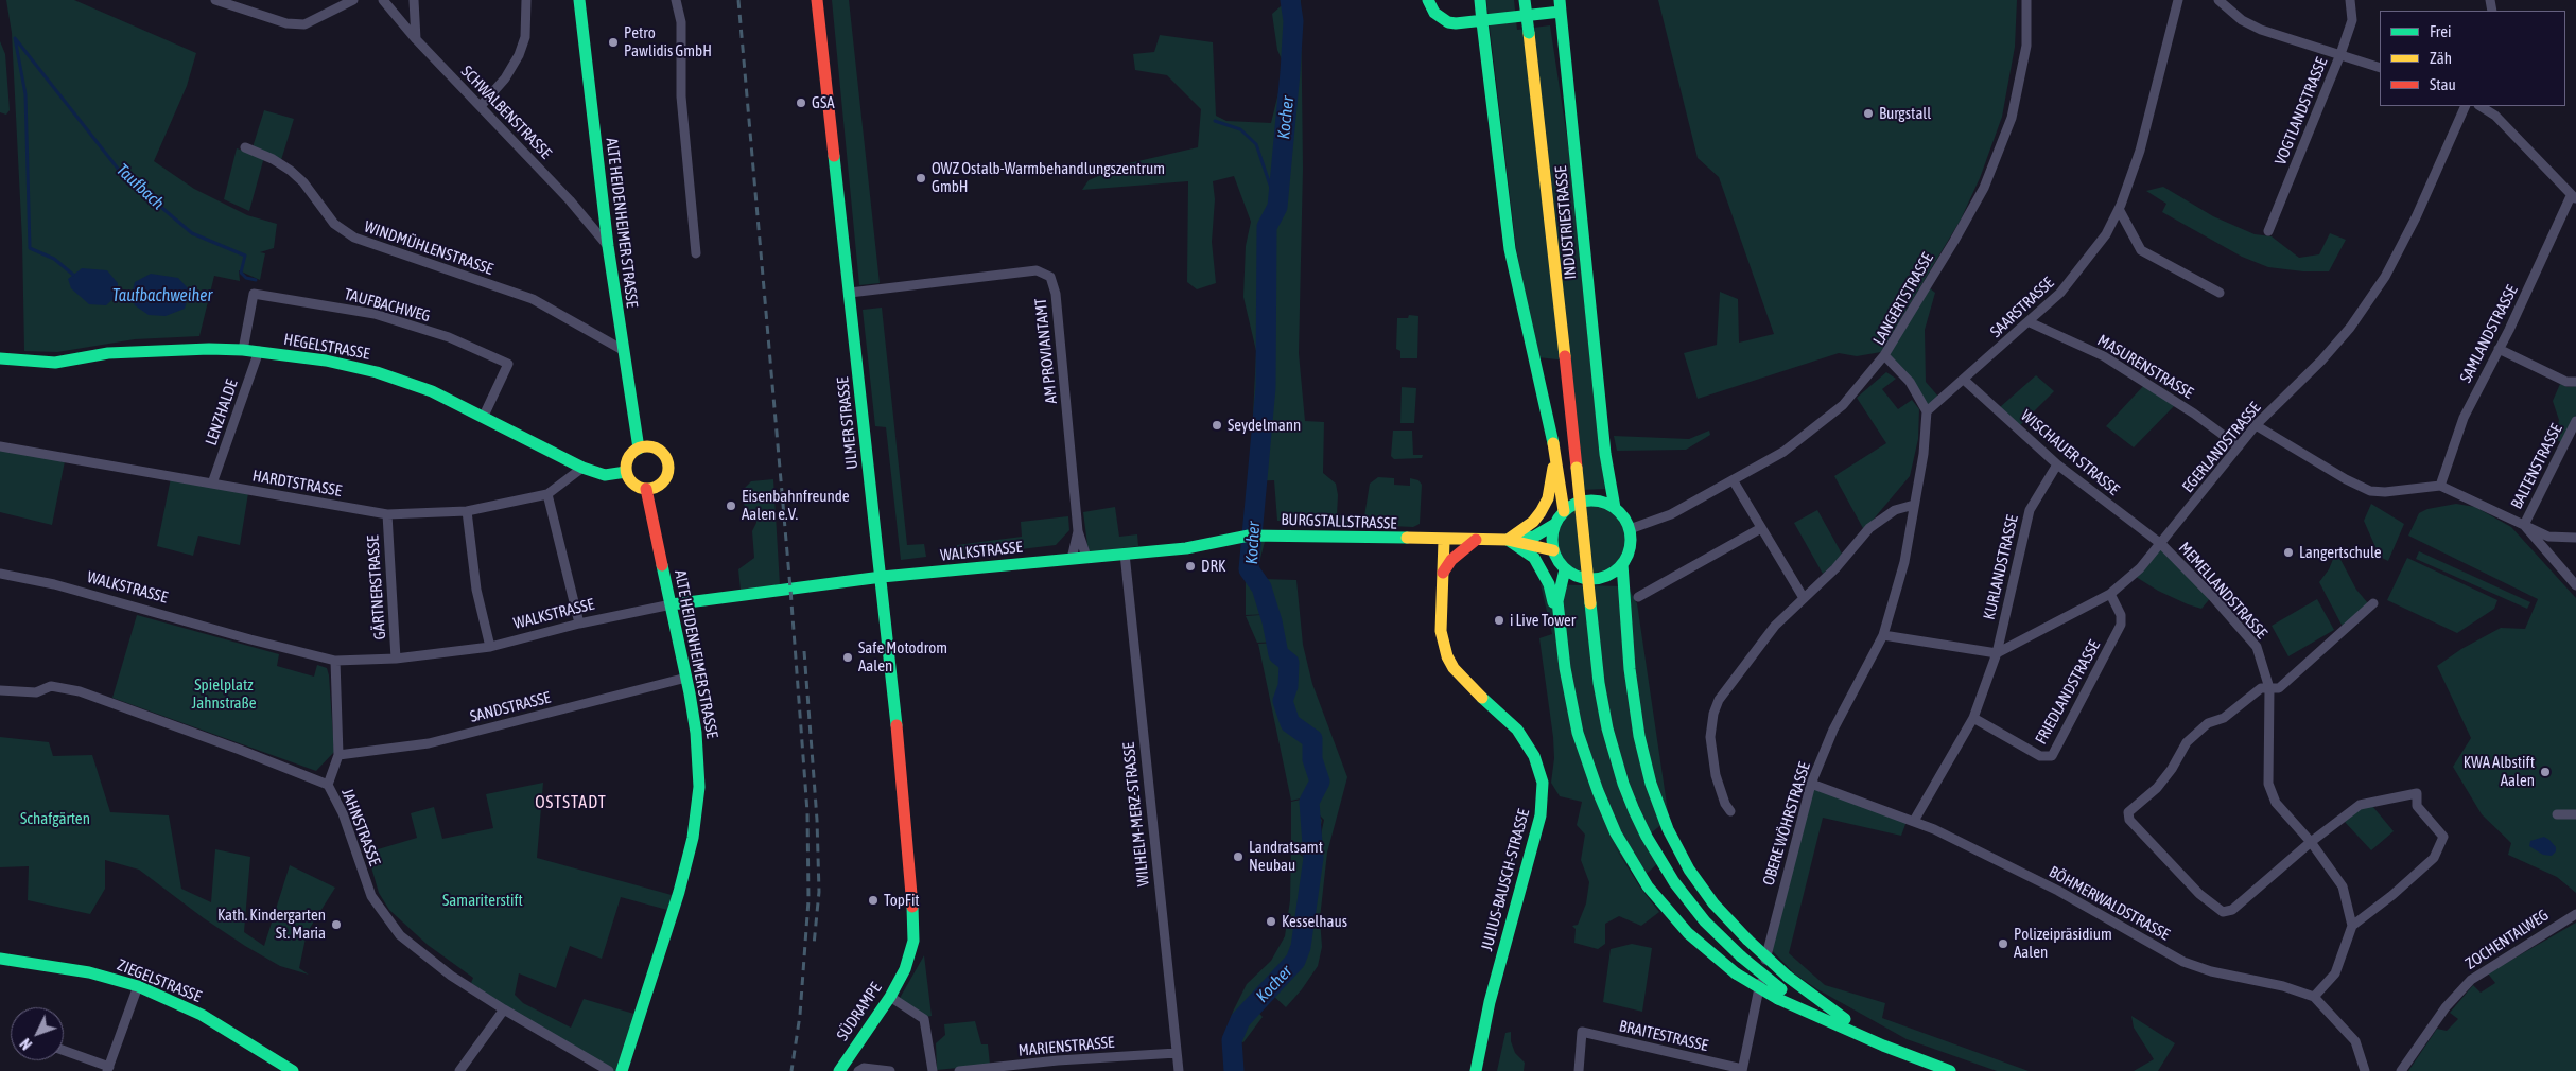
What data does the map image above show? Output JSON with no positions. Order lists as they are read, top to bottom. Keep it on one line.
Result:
{"streets":{"main road":["ALTE HEIDENHEIMER STRASSE","INDUSTRIESTRASSE","HEGELSTRASSE","ULMER STRASSE","BURGSTALLSTRASSE","WALKSTRASSE","JULIUS-BAUSCH-STRASSE","ZIEGELSTRASSE","SÜDRAMPE"],"street":["VOGTLANDSTRASSE","SCHWALBENSTRASSE","WINDMÜHLENSTRASSE","LANGERTSTRASSE","TAUFBACHWEG","SAARSTRASSE","SAMLANDSTRASSE","AM PROVIANTAMT","MASURENSTRASSE","LENZHALDE","EGERLANDSTRASSE","WISCHAUER STRASSE","BALTENSTRASSE","HARDTSTRASSE","KURLANDSTRASSE","GÄRTNERSTRASSE","MEMELLANDSTRASSE","FRIEDLANDSTRASSE","SANDSTRASSE","WILHELM-MERZ-STRASSE","OBERE WÖHRSTRASSE","JAHNSTRASSE","BÖHMERWALDSTRASSE","ZOCHENTALWEG","BRAITESTRASSE","MARIENSTRASSE"]},"crossings":[["SCHWALBENSTRASSE","ALTE HEIDENHEIMER STRASSE"],["ALTE HEIDENHEIMER STRASSE","WINDMÜHLENSTRASSE"],["ALTE HEIDENHEIMER STRASSE","HEGELSTRASSE"],["ALTE HEIDENHEIMER STRASSE","WALKSTRASSE"],["ALTE HEIDENHEIMER STRASSE","SANDSTRASSE"],["INDUSTRIESTRASSE","BURGSTALLSTRASSE"],["LANGERTSTRASSE","SAARSTRASSE"],["TAUFBACHWEG","HEGELSTRASSE"],["SAARSTRASSE","MASURENSTRASSE"],["SAARSTRASSE","WISCHAUER STRASSE"],["HEGELSTRASSE","LENZHALDE"],["HEGELSTRASSE","HARDTSTRASSE"],["AM PROVIANTAMT","ULMER STRASSE"],["AM PROVIANTAMT","WALKSTRASSE"],["MASURENSTRASSE","EGERLANDSTRASSE"],["LENZHALDE","HARDTSTRASSE"],["ULMER STRASSE","WALKSTRASSE"],["ULMER STRASSE","SÜDRAMPE"],["EGERLANDSTRASSE","WISCHAUER STRASSE"],["EGERLANDSTRASSE","KURLANDSTRASSE"],["EGERLANDSTRASSE","MEMELLANDSTRASSE"],["EGERLANDSTRASSE","FRIEDLANDSTRASSE"],["WISCHAUER STRASSE","KURLANDSTRASSE"],["WISCHAUER STRASSE","MEMELLANDSTRASSE"],["HARDTSTRASSE","GÄRTNERSTRASSE"],["BURGSTALLSTRASSE","WALKSTRASSE"],["BURGSTALLSTRASSE","WILHELM-MERZ-STRASSE"],["BURGSTALLSTRASSE","JULIUS-BAUSCH-STRASSE"],["WALKSTRASSE","GÄRTNERSTRASSE"],["WALKSTRASSE","WILHELM-MERZ-STRASSE"],["WILHELM-MERZ-STRASSE","MARIENSTRASSE"],["OBERE WÖHRSTRASSE","BÖHMERWALDSTRASSE"],["OBERE WÖHRSTRASSE","BRAITESTRASSE"]],"districts":["OSTSTADT"],"water":["Kocher","Taufbach","Taufbachweiher"],"parks":["Spielplatz Jahnstraße","Schafgärten","Samariterstift"],"places":["Petro Pawlidis GmbH","GSA","Burgstall","OWZ Ostalb-Warmbehandlungszentrum GmbH","Seydelmann","Eisenbahnfreunde Aalen e.V.","Langertschule","DRK","i Live Tower","Safe Motodrom Aalen","KWA Albstift Aalen","Landratsamt Neubau","TopFit","Kesselhaus","Kath. Kindergarten St. Maria","Polizeipräsidium Aalen"],"legend":["Frei","Zäh","Stau"],"north":"bottom left"}
